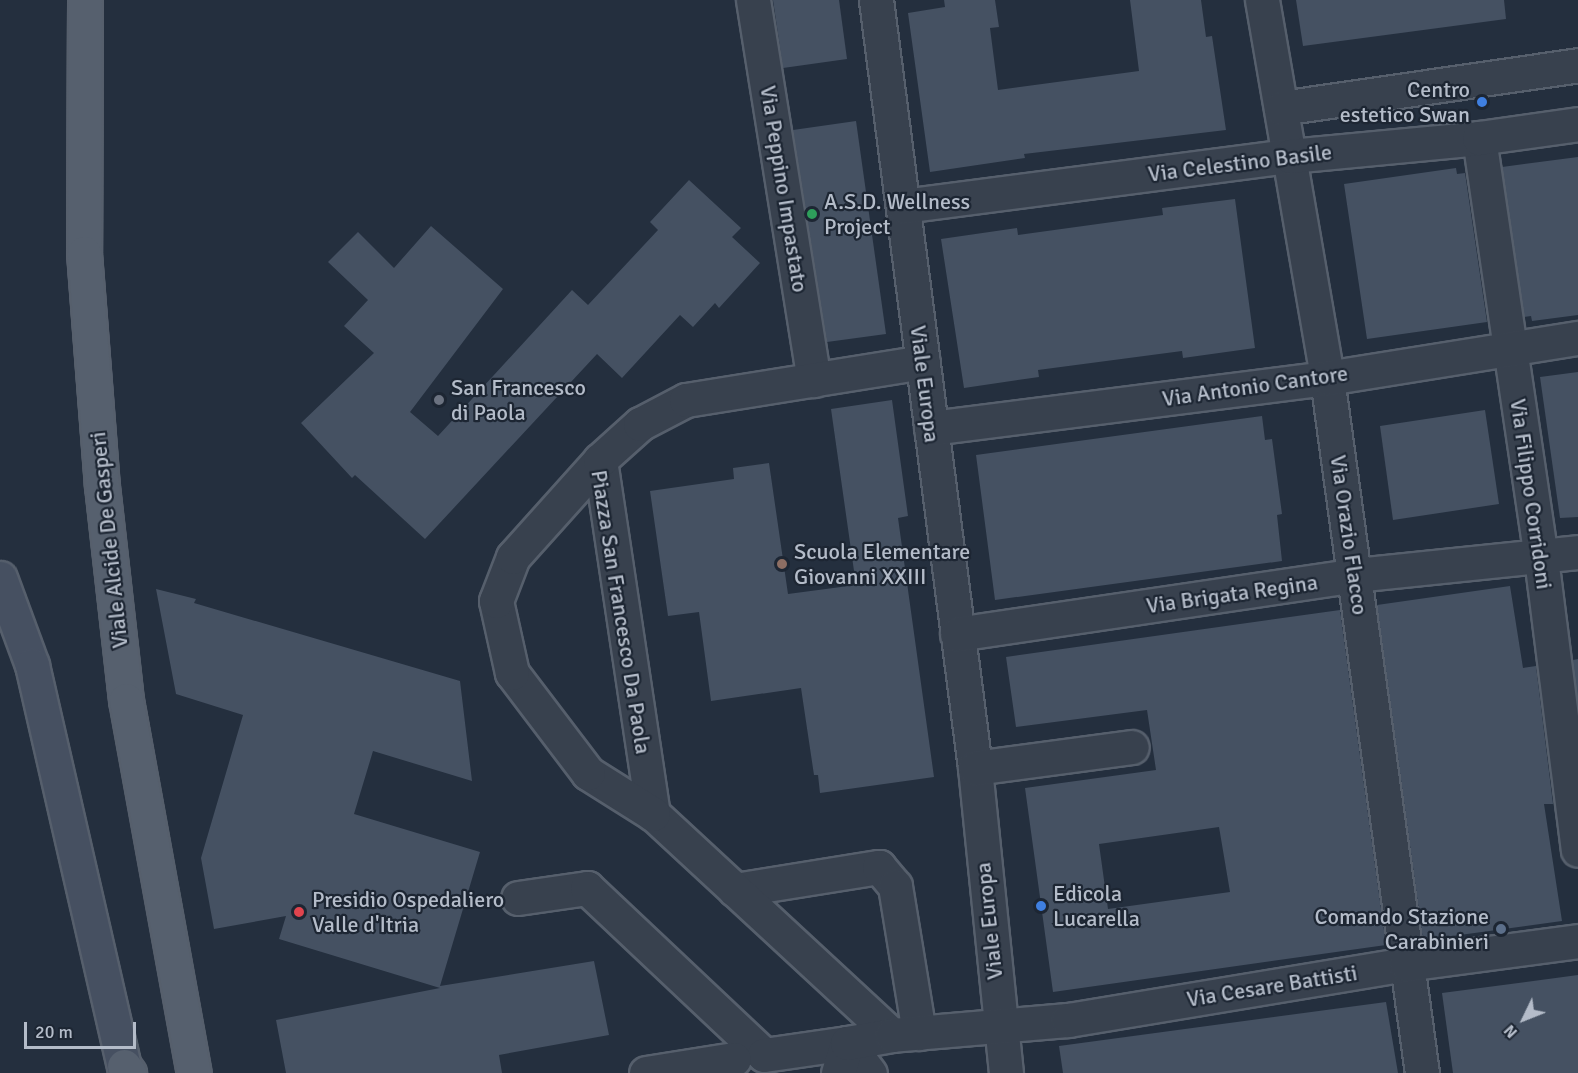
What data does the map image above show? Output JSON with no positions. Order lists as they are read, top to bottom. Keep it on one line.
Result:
{"streets":{"main road":["Viale Alcide De Gasperi"],"street":["Via Celestino Basile","Via Peppino Impastato","Viale Europa","Via Antonio Cantore","Via Filippo Corridoni","Via Orazio Flacco","Via Brigata Regina","Piazza San Francesco Da Paola","Via Cesare Battisti"]},"crossings":[["Via Celestino Basile","Viale Europa"],["Via Celestino Basile","Via Filippo Corridoni"],["Via Celestino Basile","Via Orazio Flacco"],["Viale Europa","Via Antonio Cantore"],["Viale Europa","Via Brigata Regina"],["Viale Europa","Via Cesare Battisti"],["Via Antonio Cantore","Via Filippo Corridoni"],["Via Antonio Cantore","Via Orazio Flacco"],["Via Filippo Corridoni","Via Brigata Regina"],["Via Orazio Flacco","Via Brigata Regina"],["Via Orazio Flacco","Via Cesare Battisti"]],"places":["Centro estetico Swan","A.S.D. Wellness Project","San Francesco di Paola","Scuola Elementare Giovanni XXIII","Edicola Lucarella","Presidio Ospedaliero Valle d'Itria","Comando Stazione Carabinieri"],"scale_bar":"20 m","north":"bottom left"}
